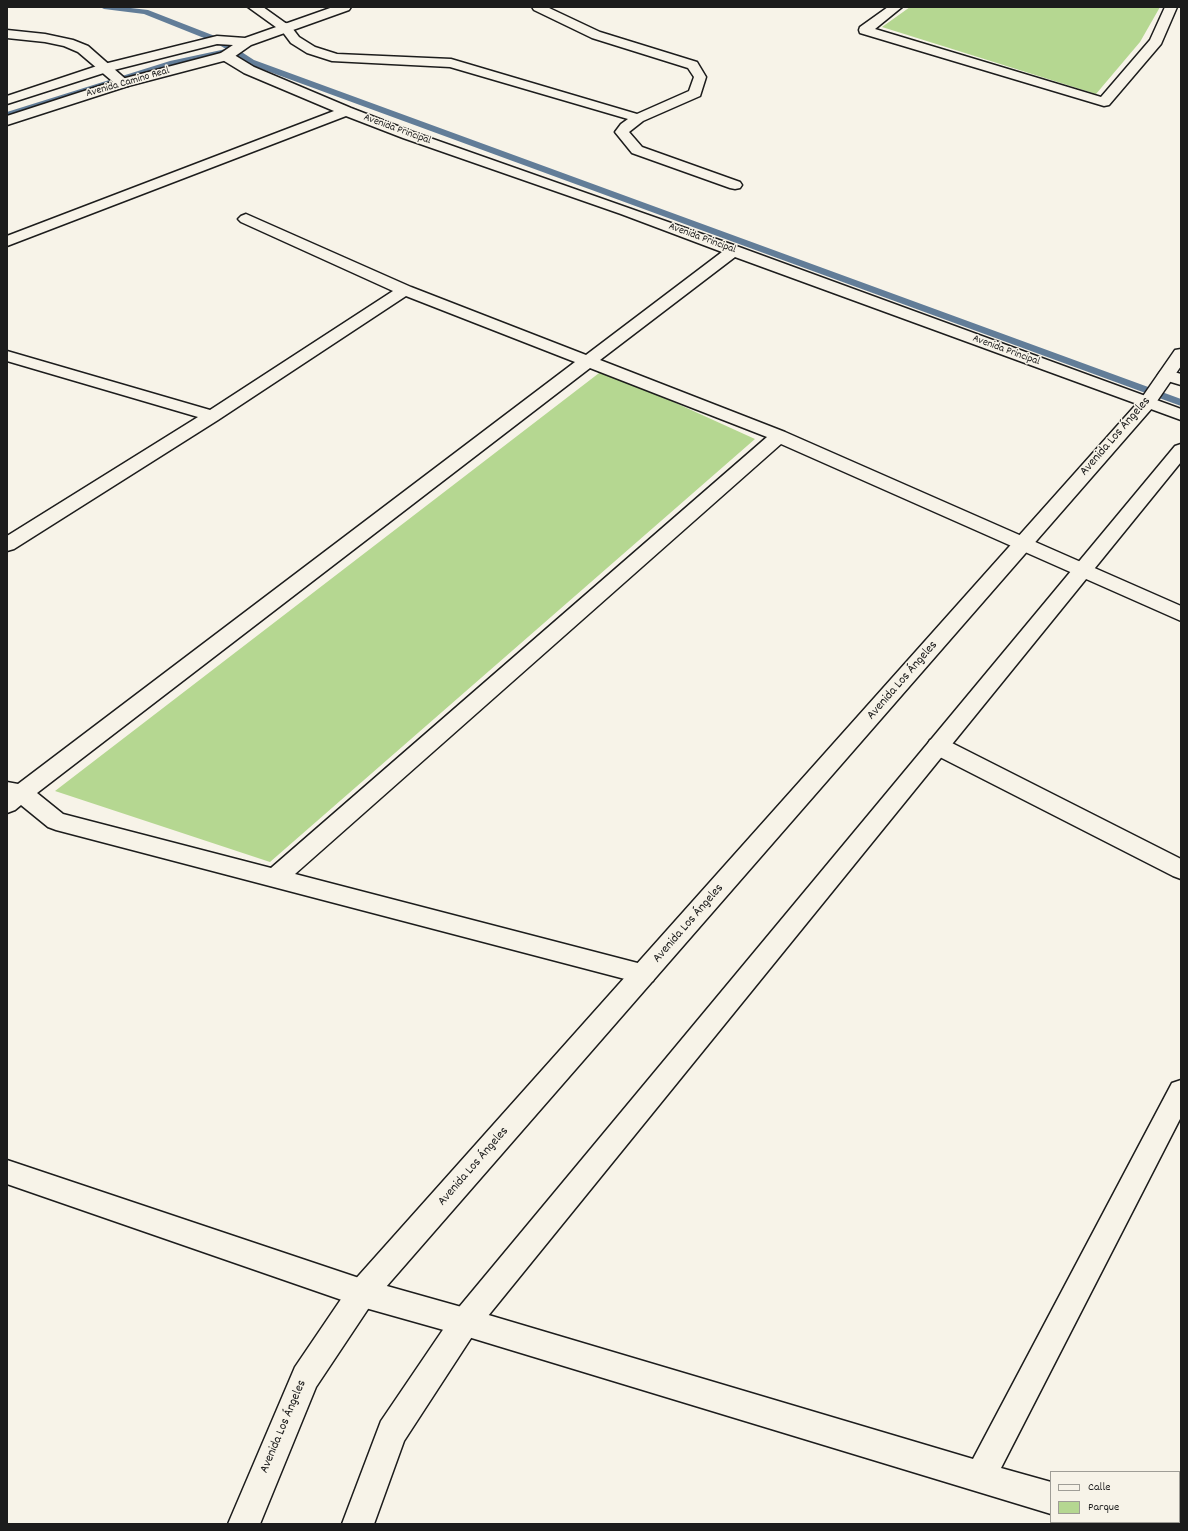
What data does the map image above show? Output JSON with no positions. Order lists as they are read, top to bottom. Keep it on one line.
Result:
{"streets":{"street":["Avenida Camino Real","Avenida Principal","Avenida Los Ángeles"]},"crossings":[["Avenida Camino Real","Avenida Principal"],["Avenida Principal","Avenida Los Ángeles"]],"legend":["Calle","Parque"]}
